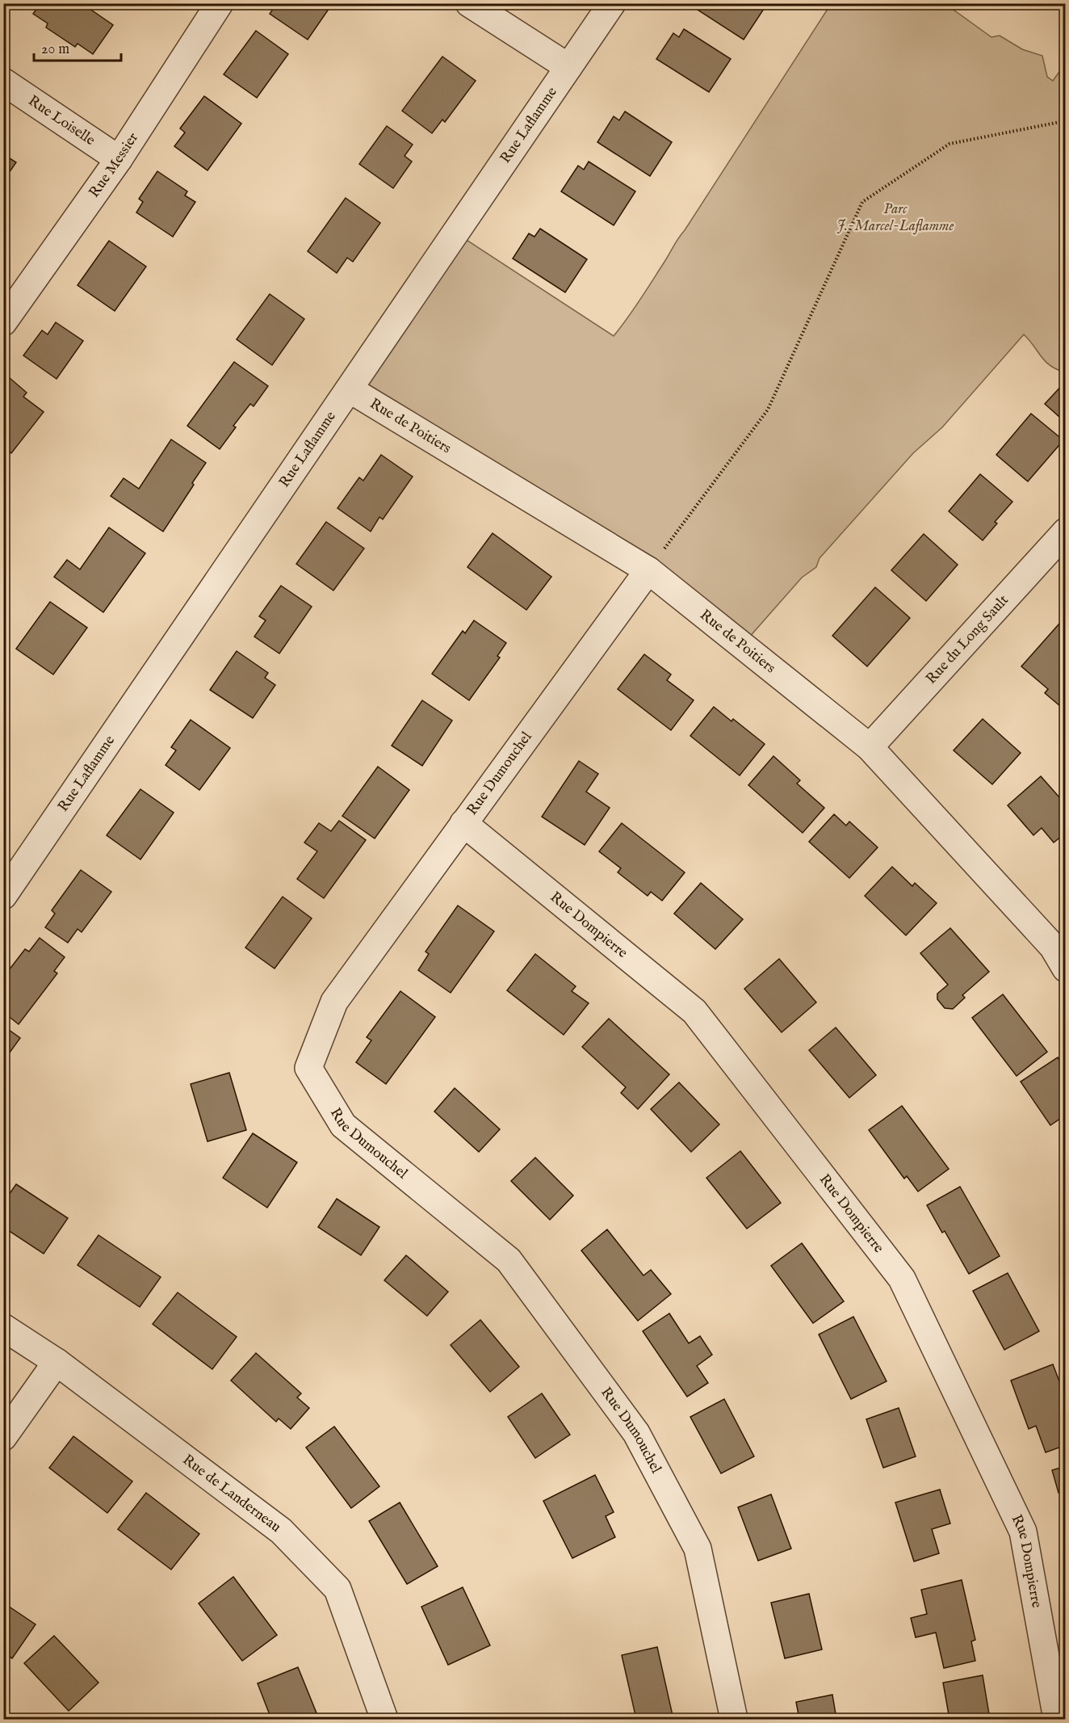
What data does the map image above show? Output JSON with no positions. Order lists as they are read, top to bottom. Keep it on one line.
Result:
{"streets":{"street":["Rue Loiselle","Rue Laflamme","Rue Messier","Rue de Poitiers","Rue du Long Sault","Rue Dumouchel","Rue Dompierre","Rue de Landerneau"]},"crossings":[["Rue Loiselle","Rue Messier"],["Rue Laflamme","Rue de Poitiers"],["Rue de Poitiers","Rue du Long Sault"],["Rue de Poitiers","Rue Dumouchel"],["Rue Dumouchel","Rue Dompierre"]],"parks":["Parc J.-Marcel-Laflamme"],"scale_bar":"20 m"}
